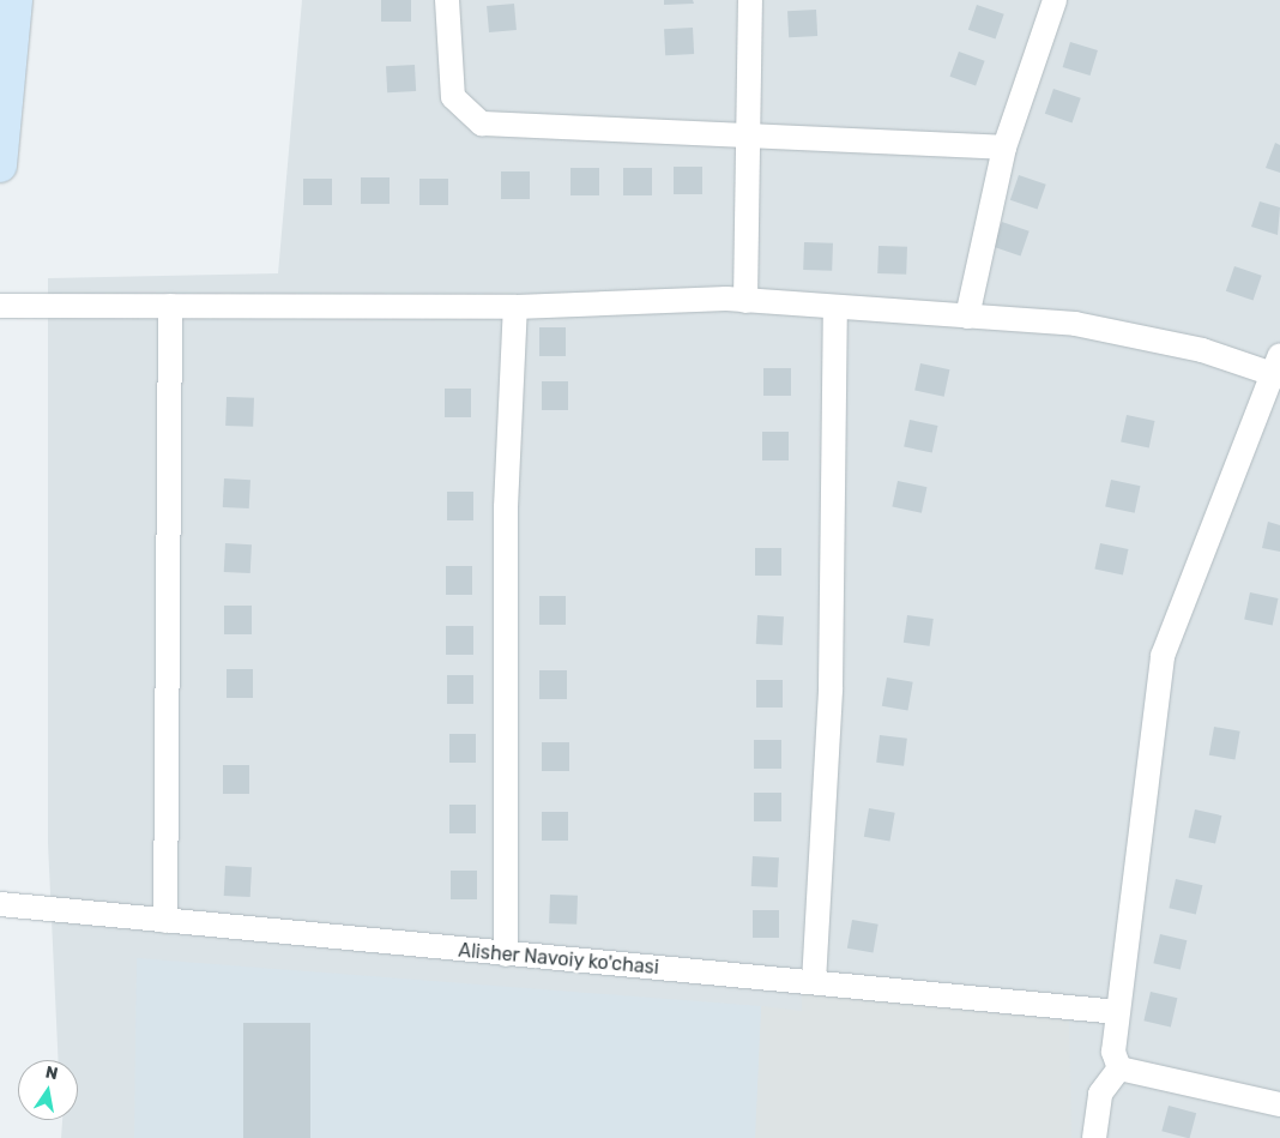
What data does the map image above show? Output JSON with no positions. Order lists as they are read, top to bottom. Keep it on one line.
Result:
{"streets":{"street":["Alisher Navoiy ko'chasi"]},"north":"top"}
